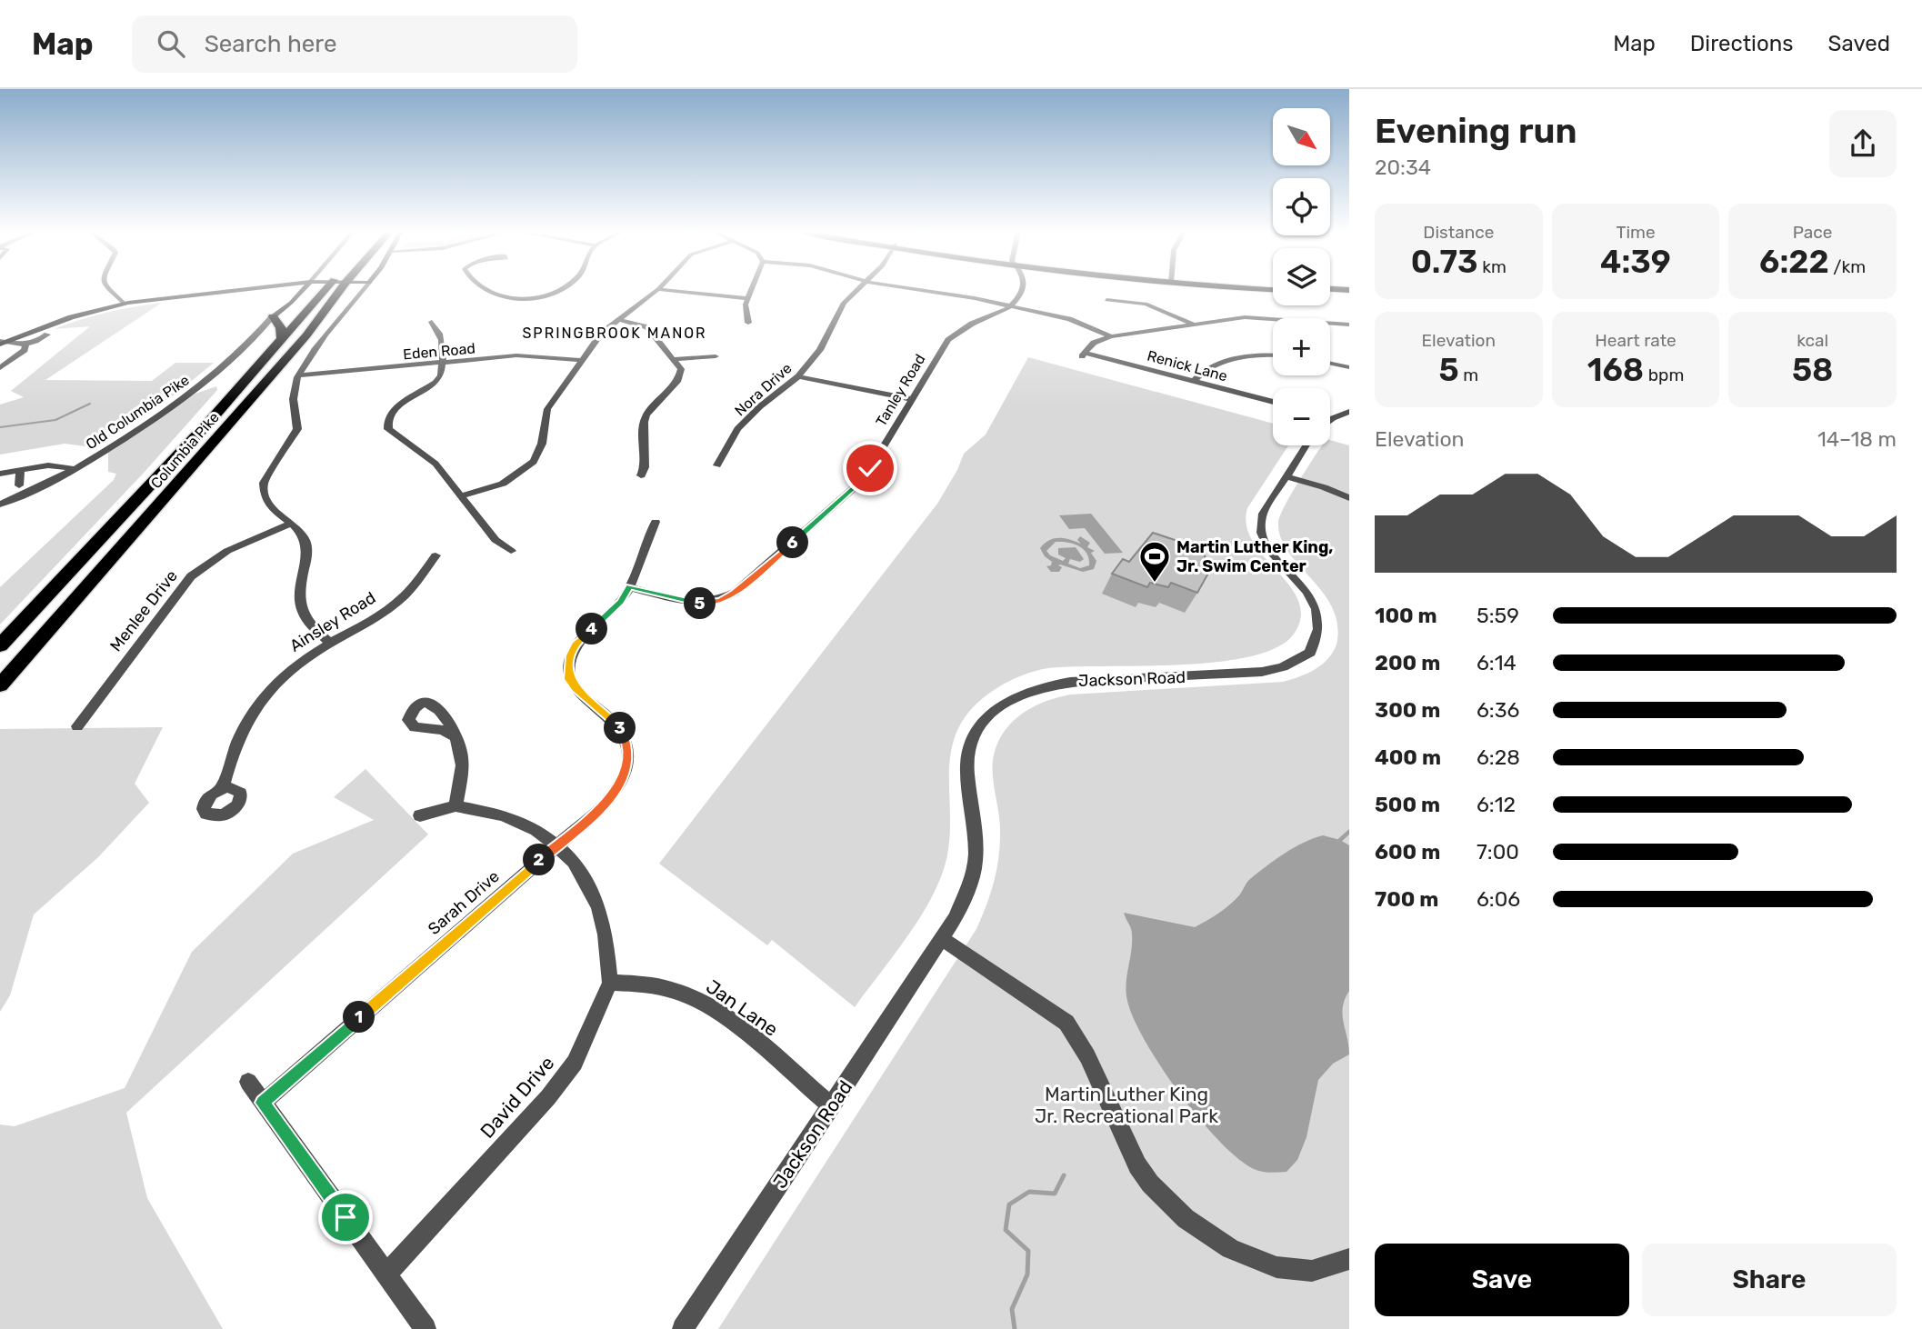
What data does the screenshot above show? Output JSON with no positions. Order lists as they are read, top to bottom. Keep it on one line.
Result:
{"streets":{"highway":["Columbia Pike"],"street":["Eden Road","Renick Lane","Nora Drive","Tanley Road","Old Columbia Pike","Menlee Drive","Ainsley Road","Jackson Road","Sarah Drive","Jan Lane","David Drive"]},"crossings":[["Tanley Road","Sarah Drive"],["Jackson Road","Jan Lane"],["Sarah Drive","David Drive"],["Jan Lane","David Drive"]],"districts":["SPRINGBROOK MANOR"],"parks":["Martin Luther King Jr. Recreational Park"],"places":{"sports":["Martin Luther King, Jr. Swim Center"]},"north":"bottom right","page":{"header":"Map","search":"Search here","nav":["Map","Directions","Saved"],"heading":["Evening run","20:34"],"map_buttons":["+","−"],"stats":[["Distance","0.73 km"],["Time","4:39"],["Pace","6:22 /km"],["Elevation","5 m"],["Heart rate","168 bpm"],["kcal","58"]],"chart":["Elevation","14–18 m"],"pins":["6","5","4","3","2","1"],"list":[{"name":"100 m","note":"5:59"},{"name":"200 m","note":"6:14"},{"name":"300 m","note":"6:36"},{"name":"400 m","note":"6:28"},{"name":"500 m","note":"6:12"},{"name":"600 m","note":"7:00"},{"name":"700 m","note":"6:06"}],"buttons":["Save","Share"]}}
